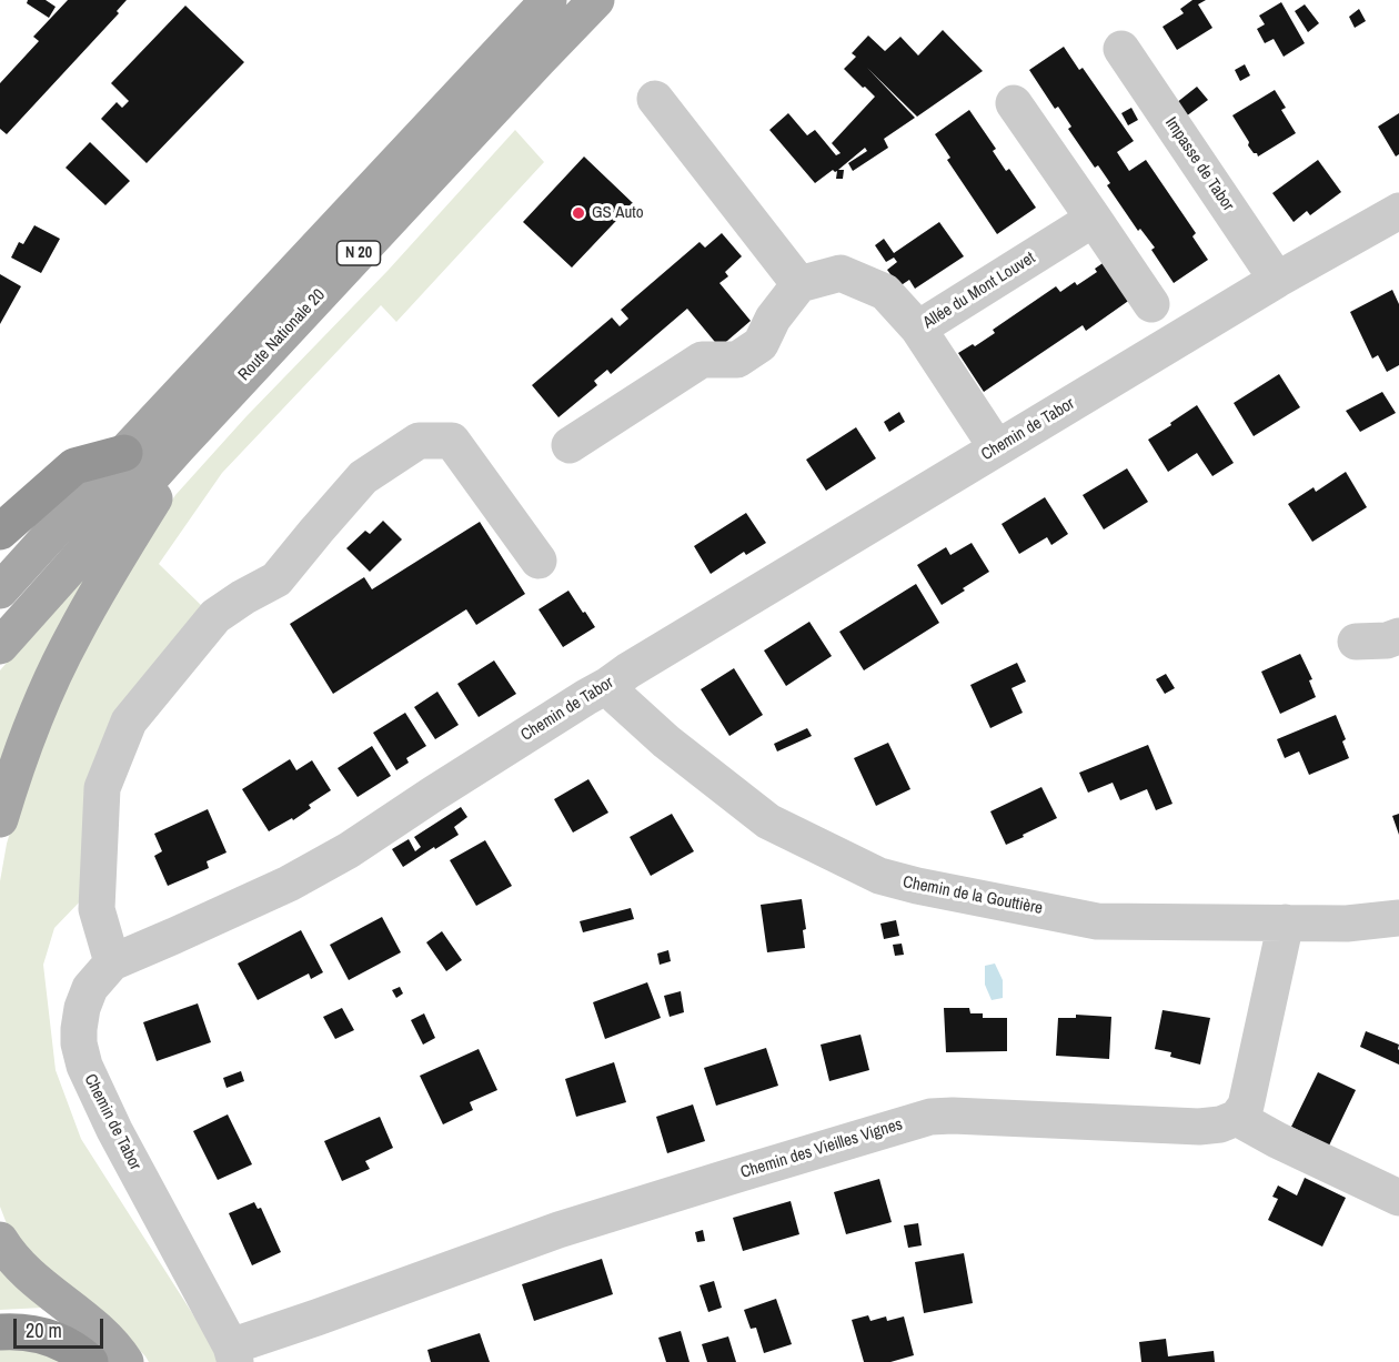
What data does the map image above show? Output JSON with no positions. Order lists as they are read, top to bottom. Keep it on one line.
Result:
{"streets":{"main road":["N 20","Route Nationale 20"],"street":["Impasse de Tabor","Allée du Mont Louvet","Chemin de Tabor","Chemin de la Gouttière","Chemin des Vieilles Vignes"]},"crossings":[["Impasse de Tabor","Chemin de Tabor"],["Allée du Mont Louvet","Chemin de Tabor"],["Chemin de Tabor","Chemin de la Gouttière"],["Chemin de Tabor","Chemin des Vieilles Vignes"]],"places":["GS Auto"],"scale_bar":"20 m"}
